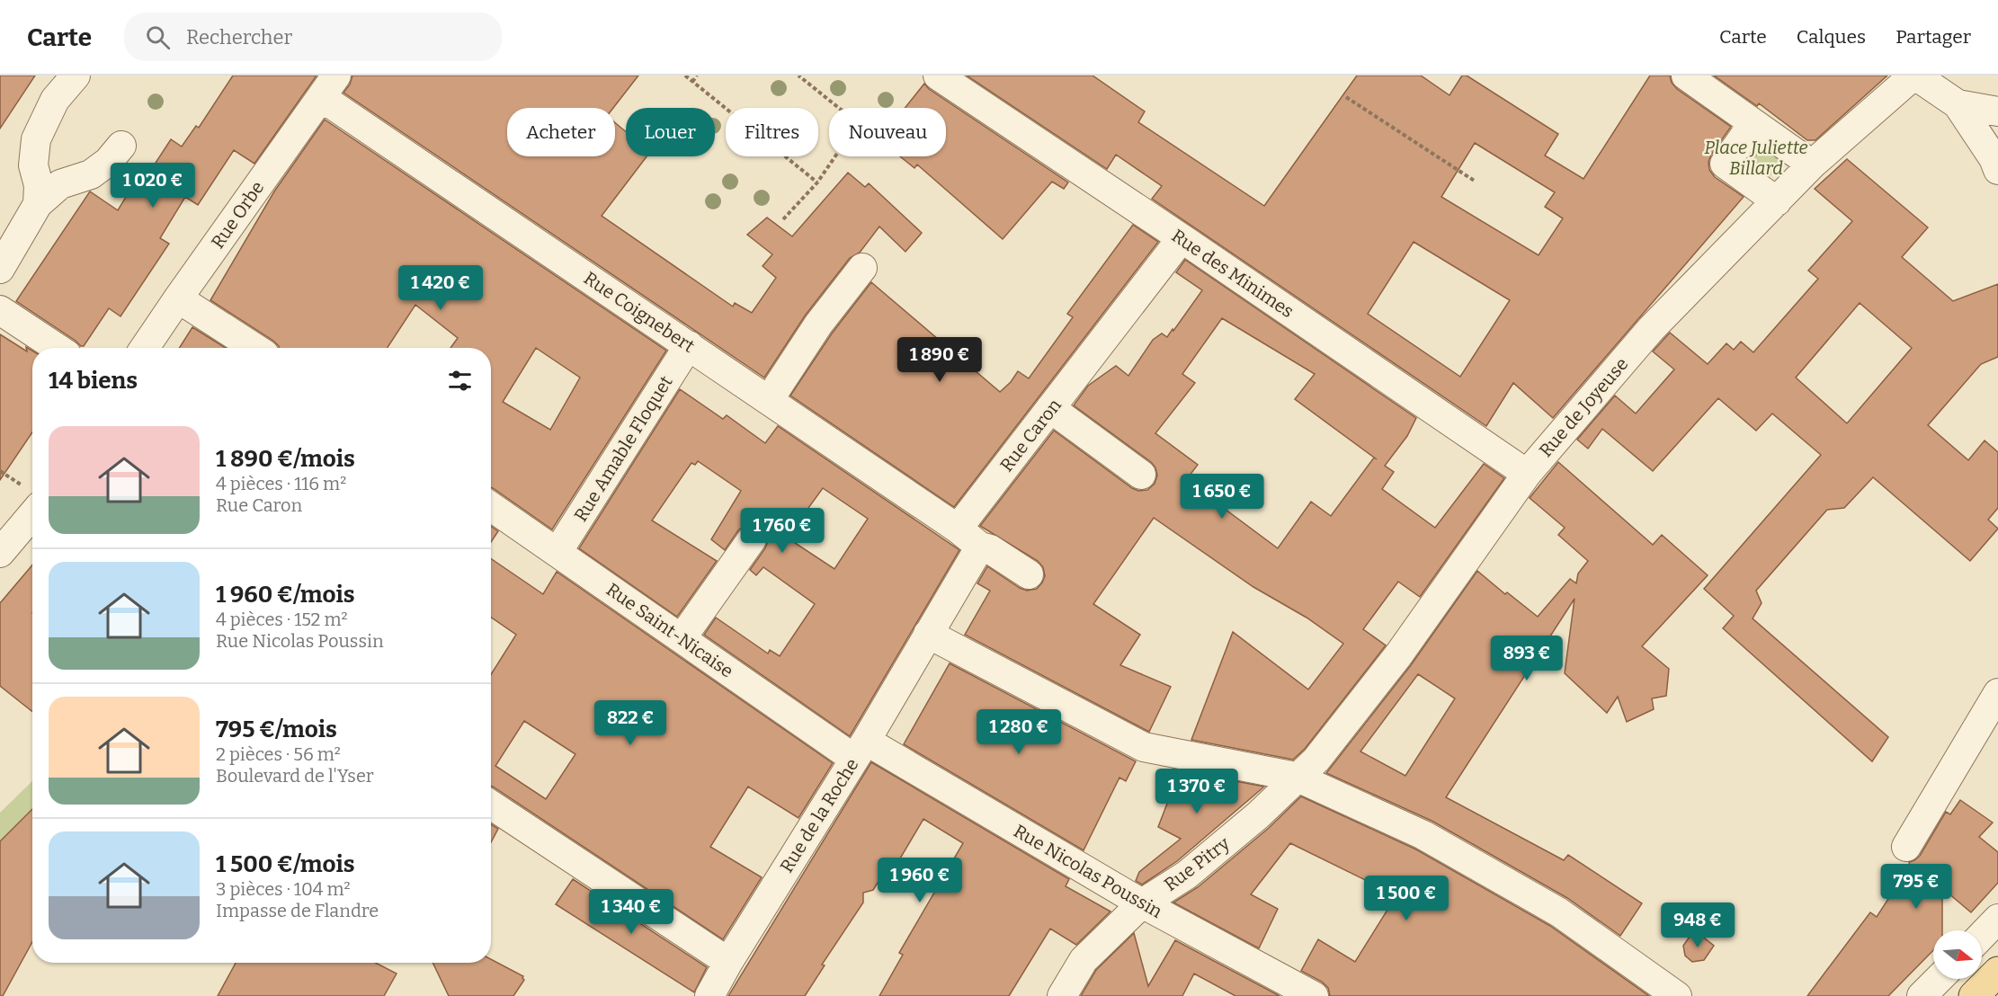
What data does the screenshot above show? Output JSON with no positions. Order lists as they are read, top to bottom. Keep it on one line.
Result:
{"streets":{"street":["Rue Orbe","Rue des Minimes","Rue Coignebert","Rue de Joyeuse","Rue Caron","Rue Amable Floquet","Rue Saint-Nicaise","Rue de la Roche","Rue Pitry","Rue Nicolas Poussin"]},"crossings":[["Rue Orbe","Rue Coignebert"],["Rue des Minimes","Rue de Joyeuse"],["Rue des Minimes","Rue Caron"],["Rue Coignebert","Rue Caron"],["Rue Coignebert","Rue Amable Floquet"],["Rue de Joyeuse","Rue Pitry"],["Rue Amable Floquet","Rue Saint-Nicaise"],["Rue Saint-Nicaise","Rue de la Roche"],["Rue Saint-Nicaise","Rue Nicolas Poussin"],["Rue de la Roche","Rue Nicolas Poussin"],["Rue Pitry","Rue Nicolas Poussin"]],"parks":["Place Juliette Billard"],"north":"right","page":{"header":"Carte","search":"Rechercher","nav":["Carte","Calques","Partager"],"chip":["Acheter","Louer","Filtres","Nouveau"],"price":["1 020 €","1 420 €","1 890 €","1 650 €","1 760 €","893 €","822 €","1 280 €","1 370 €","1 960 €","795 €","1 500 €","1 340 €","948 €"],"heading":"14 biens","list":[{"name":"1 890 €/mois","note":"4 pièces · 116 m² · Rue Caron"},{"name":"1 960 €/mois","note":"4 pièces · 152 m² · Rue Nicolas Poussin"},{"name":"795 €/mois","note":"2 pièces · 56 m² · Boulevard de l'Yser"},{"name":"1 500 €/mois","note":"3 pièces · 104 m² · Impasse de Flandre"}]}}
